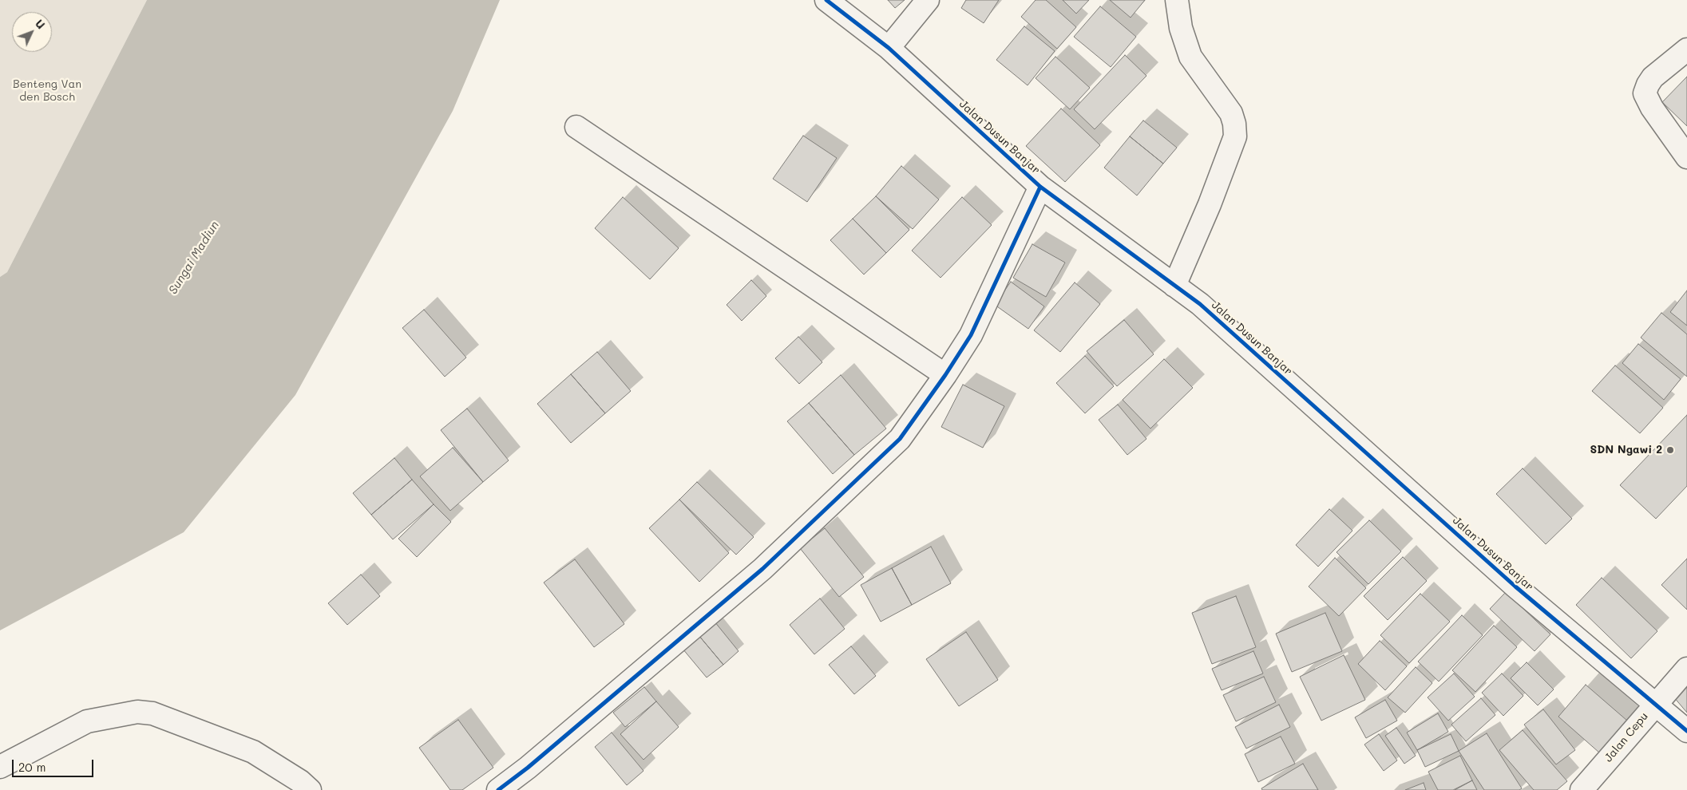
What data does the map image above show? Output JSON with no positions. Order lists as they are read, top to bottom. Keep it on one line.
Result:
{"streets":{"street":["Jalan Dusun Banjar","Jalan Cepu"]},"crossings":[["Jalan Dusun Banjar","Jalan Cepu"]],"water":["Sungai Madiun"],"parks":["Benteng Van den Bosch"],"places":["SDN Ngawi 2"],"scale_bar":"20 m","north":"top right"}
